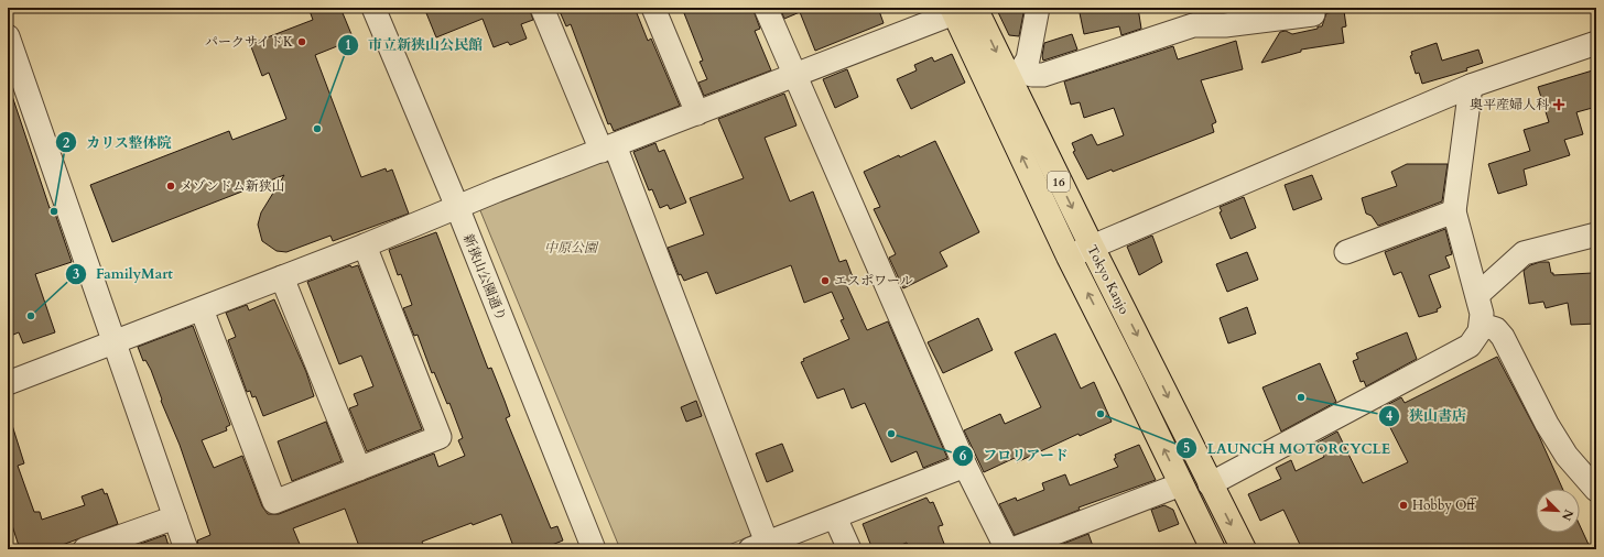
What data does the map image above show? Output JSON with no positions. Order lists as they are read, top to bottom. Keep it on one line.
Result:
{"streets":{"highway":["16","Tokyo Kanjo"],"street":["新狭山公園通り"]},"parks":["中原公園"],"places":{"other":["パークサイドK","市立新狭山公民館","メゾンドム新狭山","カリス整体院","エスポワール","FamilyMart","狭山書店","LAUNCH MOTORCYCLE","フロリアード","Hobby Off"],"health":["奥平産婦人科"]},"north":"bottom right"}
